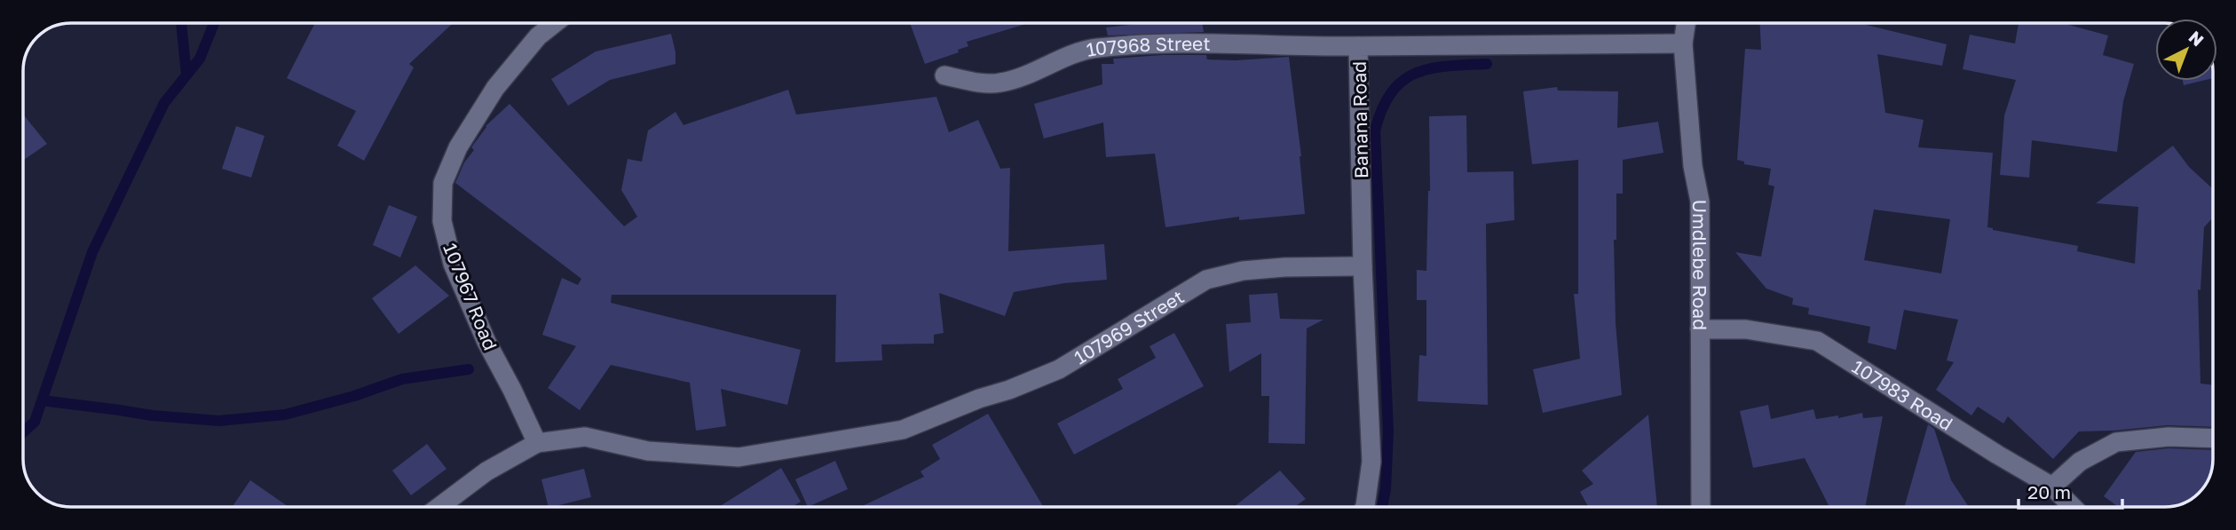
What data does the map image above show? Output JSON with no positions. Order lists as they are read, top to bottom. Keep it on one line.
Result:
{"streets":{"street":["107968 Street","Banana Road","Umdlebe Road","107967 Road","107969 Street","107983 Road"]},"crossings":[["107968 Street","Banana Road"],["Banana Road","Umdlebe Road"],["Banana Road","107969 Street"],["Umdlebe Road","107983 Road"],["107967 Road","107969 Street"]],"scale_bar":"20 m","north":"top right"}
